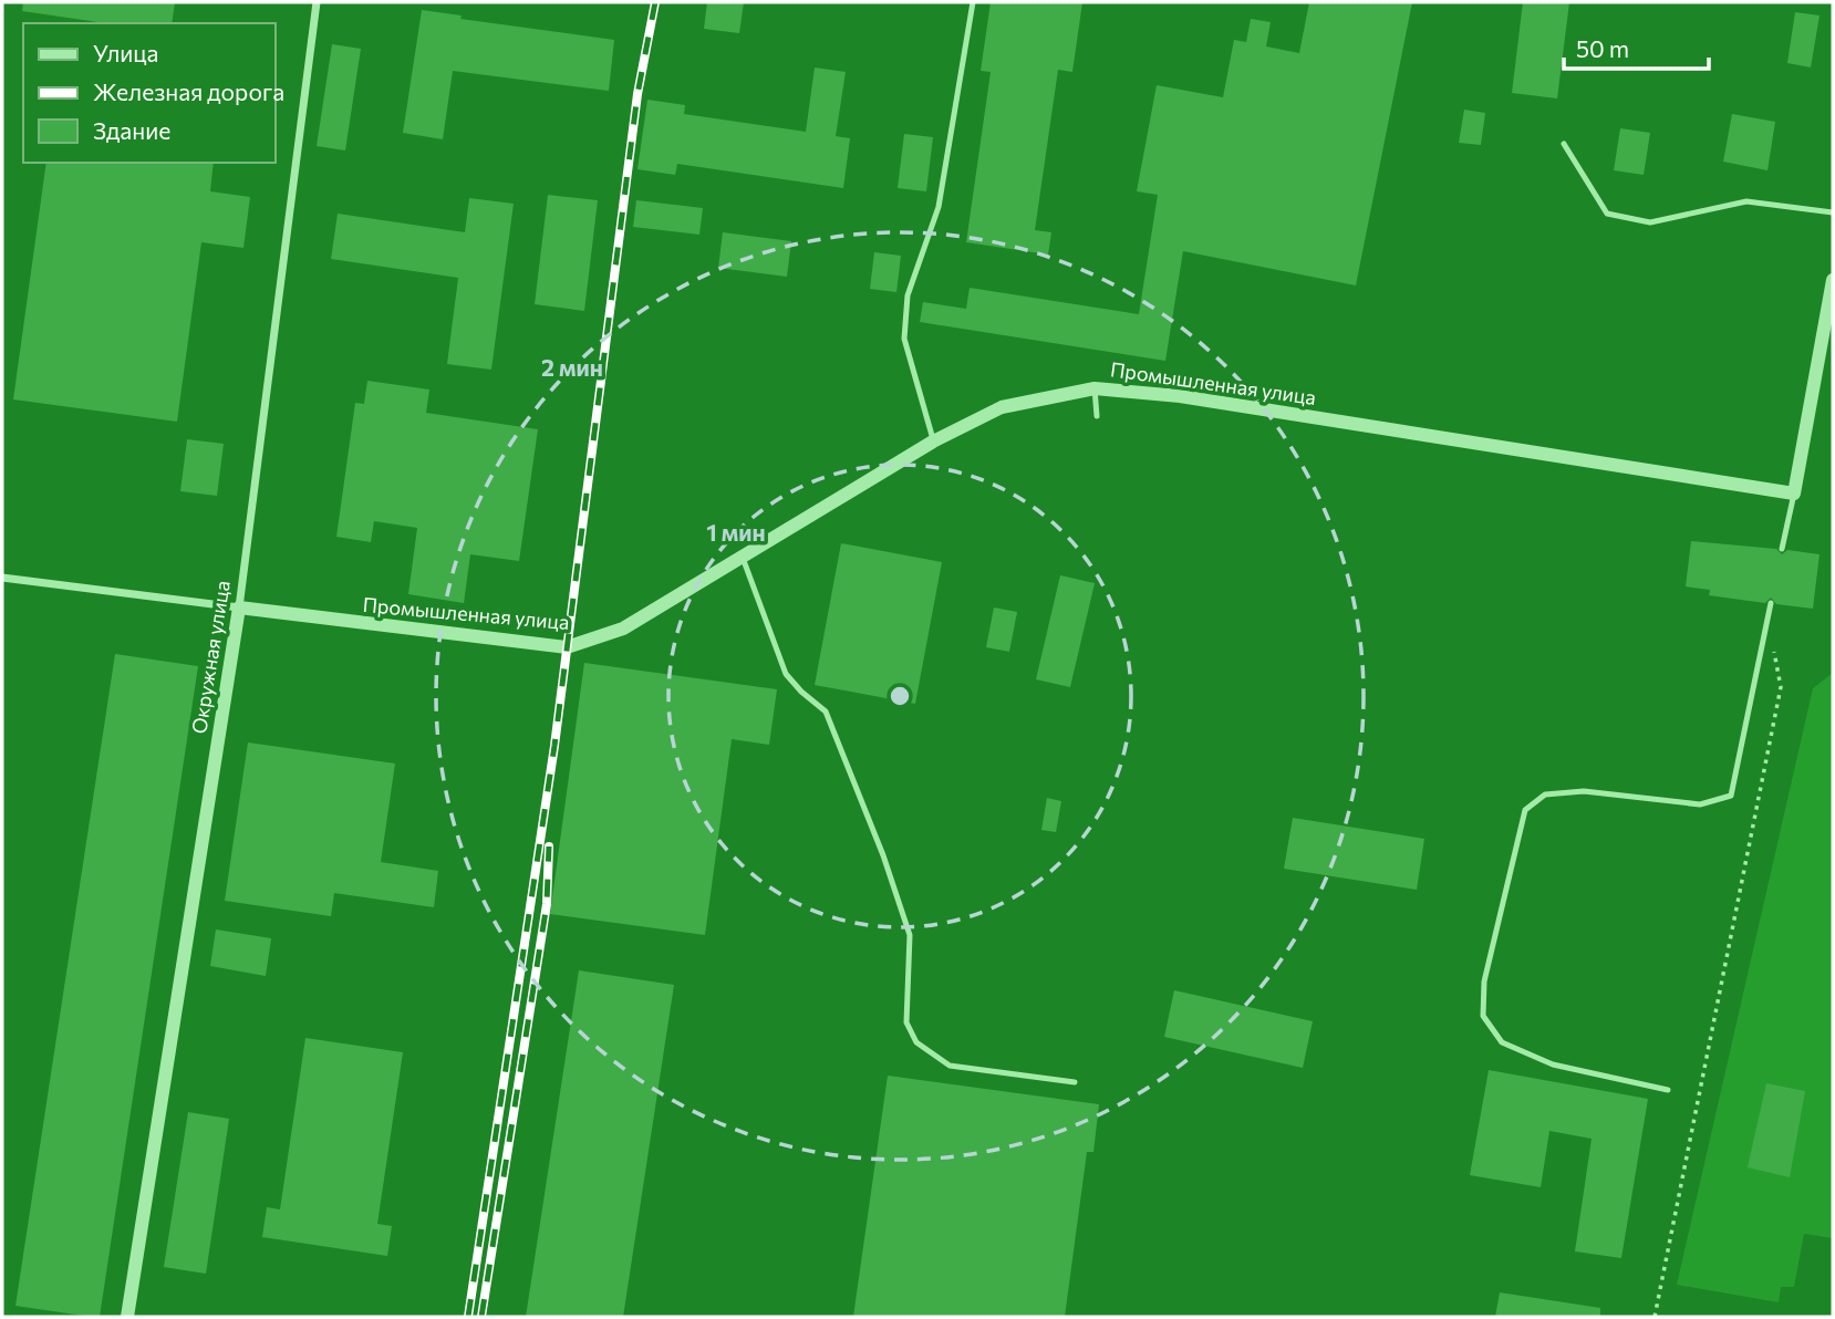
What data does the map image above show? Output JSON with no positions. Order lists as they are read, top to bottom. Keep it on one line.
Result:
{"streets":{"street":["Промышленная улица","Окружная улица"]},"crossings":[["Промышленная улица","Окружная улица"]],"legend":["Улица","Железная дорога","Здание"],"scale_bar":"50 m","rings":["2 мин","1 мин"]}
